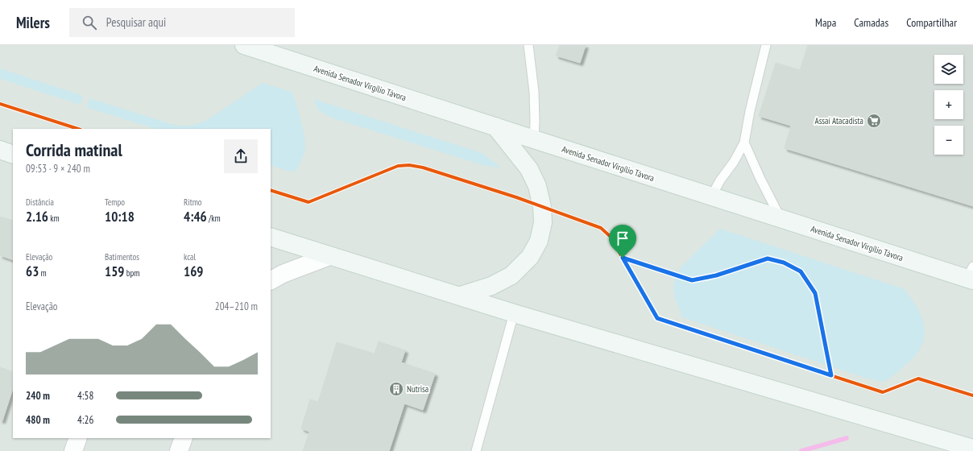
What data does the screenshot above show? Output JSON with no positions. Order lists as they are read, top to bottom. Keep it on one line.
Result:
{"streets":{"main road":["Avenida Senador Virgílio Távora"]},"places":{"supermarket":["Assaí Atacadista"],"building":["Nutrisa"]},"page":{"header":"Milers","search":"Pesquisar aqui","nav":["Mapa","Camadas","Compartilhar"],"map_buttons":["+","−"],"heading":["Corrida matinal","09:53 · 9 × 240 m"],"stats":[["Distância","2.16 km"],["Tempo","10:18"],["Ritmo","4:46 /km"],["Elevação","63 m"],["Batimentos","159 bpm"],["kcal","169"]],"chart":["Elevação","204–210 m"],"list":[{"name":"240 m","note":"4:58"},{"name":"480 m","note":"4:26"}]}}
